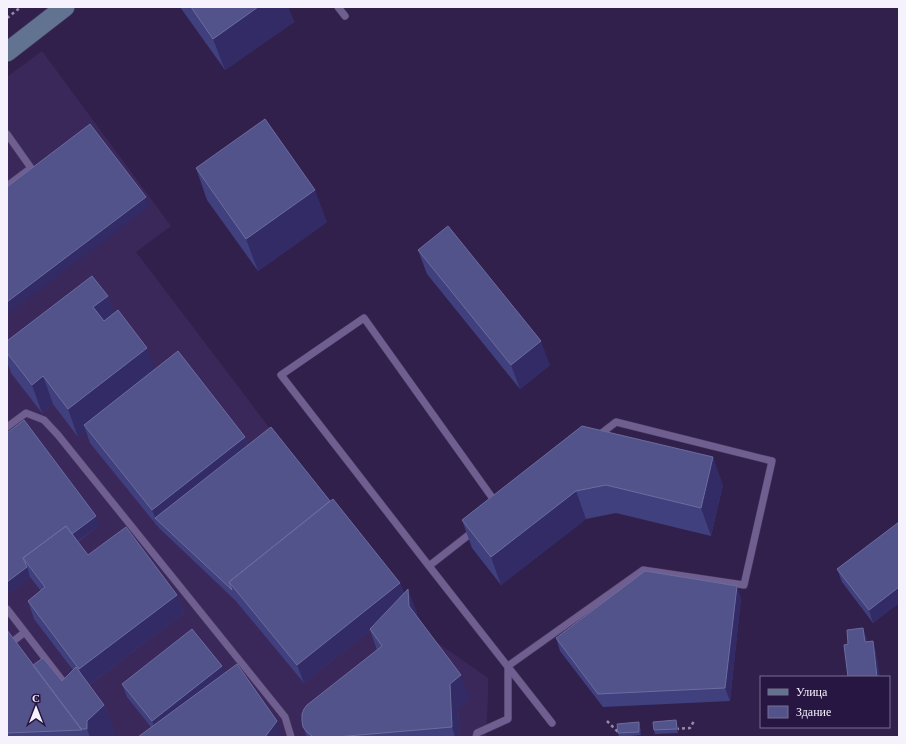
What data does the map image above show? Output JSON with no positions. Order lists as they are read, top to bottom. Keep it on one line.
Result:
{"legend":["Улица","Здание"],"north":"top"}
